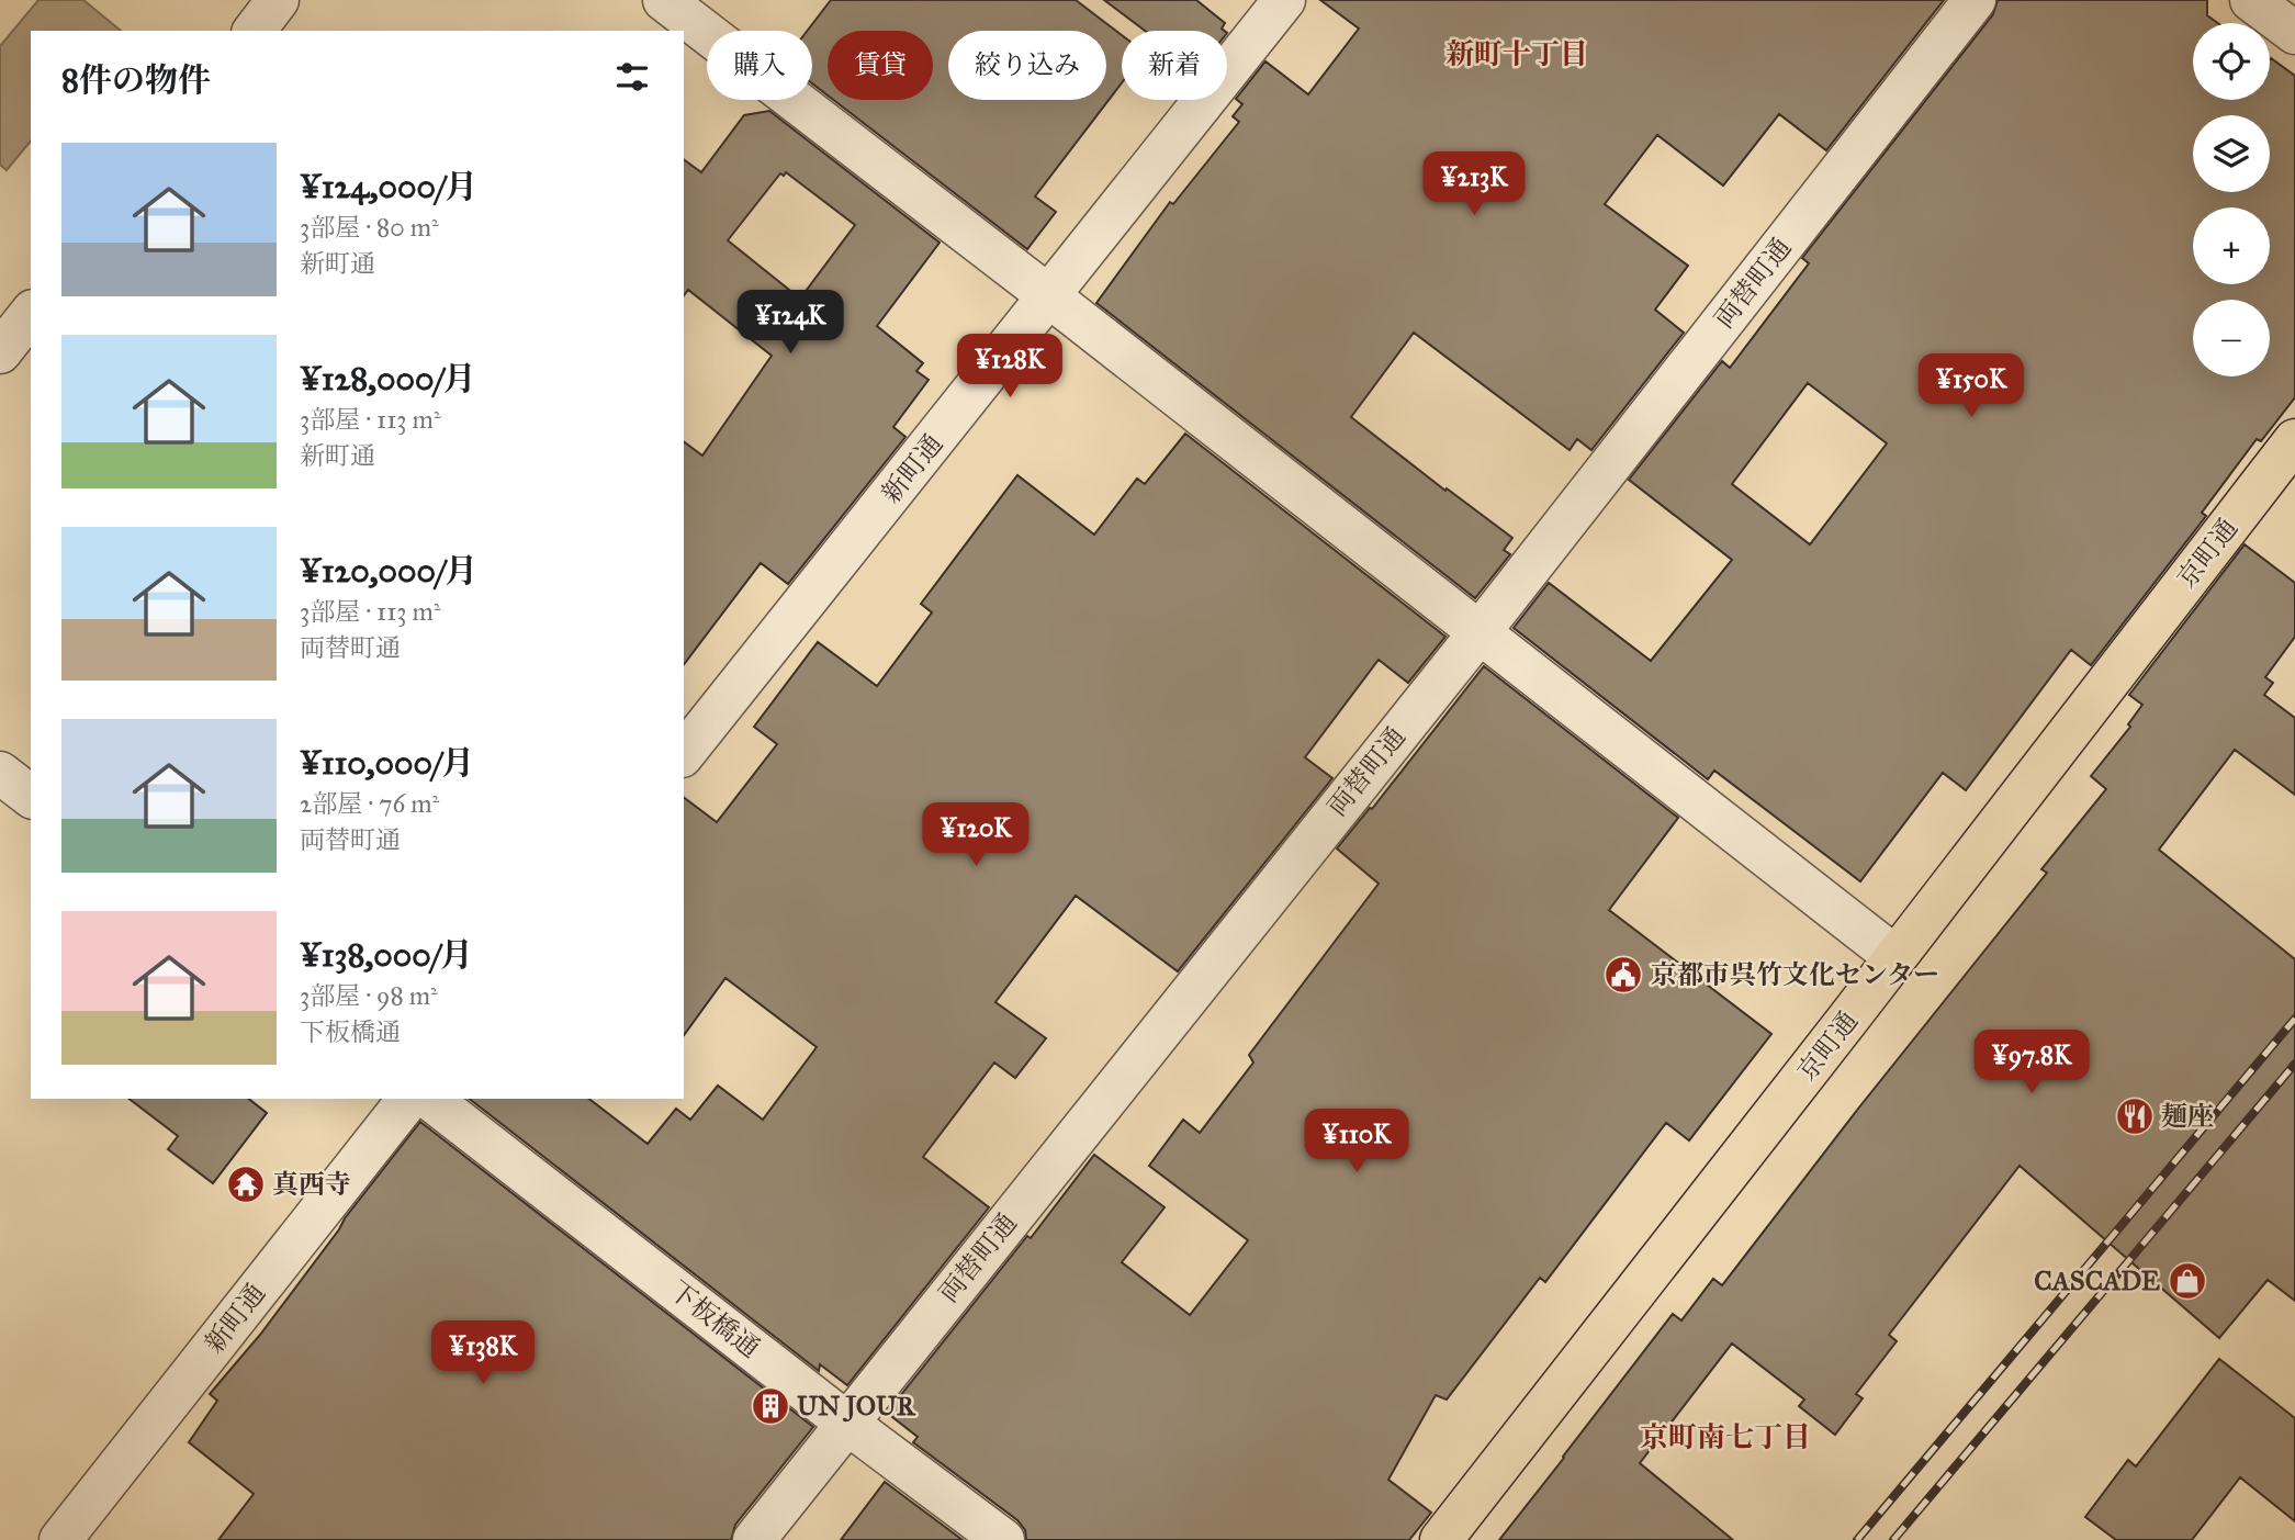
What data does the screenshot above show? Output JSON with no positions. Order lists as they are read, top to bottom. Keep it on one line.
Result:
{"streets":{"main road":["京町通"],"street":["両替町通","新町通","下板橋通"]},"crossings":[["両替町通","下板橋通"]],"districts":["新町十丁目","京町南七丁目"],"places":{"public building":["京都市呉竹文化センター"],"restaurant":["麺座"],"temple":["真西寺"],"shop":["CASCADE"],"building":["UN JOUR"]},"page":{"map_buttons":["+","−"],"chip":["購入","賃貸","絞り込み","新着"],"heading":"8件の物件","list":[{"name":"¥124,000/月","note":"3部屋 · 80 m² · 新町通"},{"name":"¥128,000/月","note":"3部屋 · 113 m² · 新町通"},{"name":"¥120,000/月","note":"3部屋 · 113 m² · 両替町通"},{"name":"¥110,000/月","note":"2部屋 · 76 m² · 両替町通"},{"name":"¥138,000/月","note":"3部屋 · 98 m² · 下板橋通"}],"price":["¥213K","¥124K","¥128K","¥150K","¥120K","¥97.8K","¥110K","¥138K"]}}
